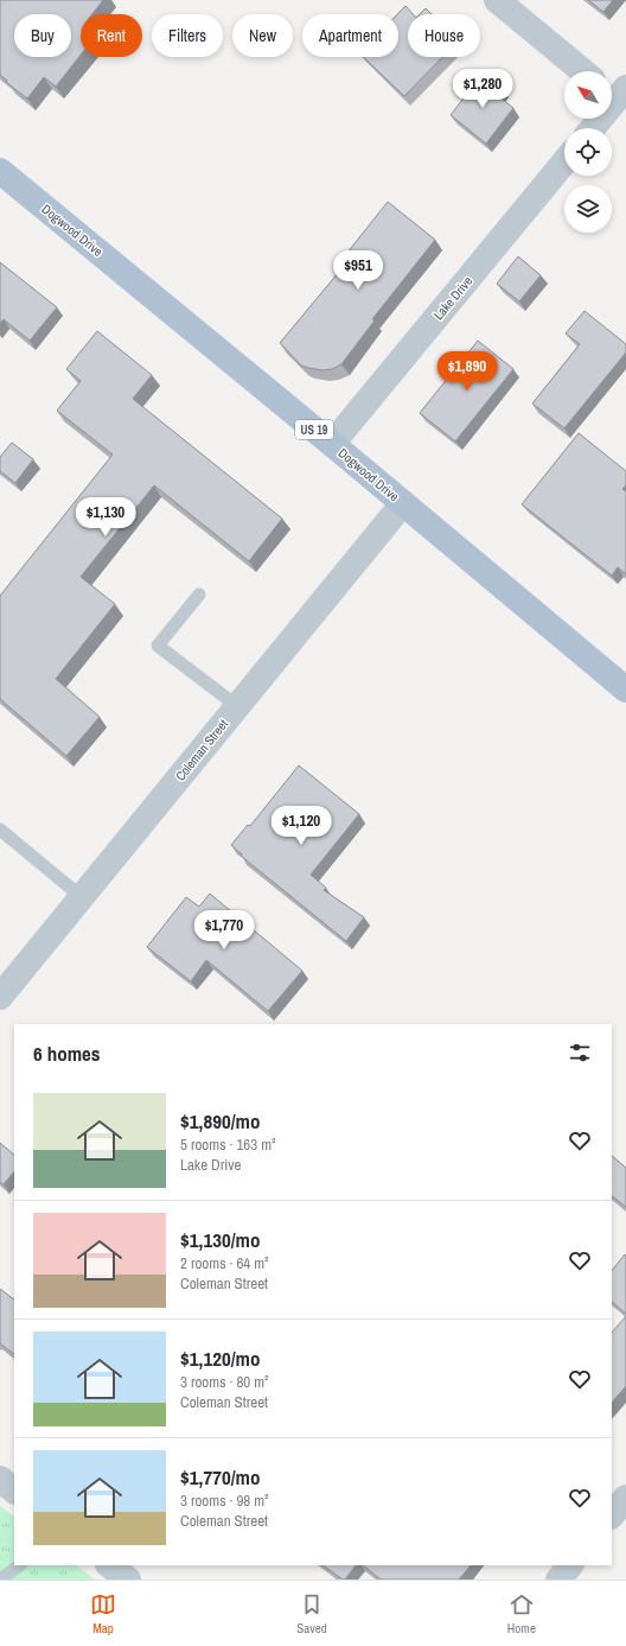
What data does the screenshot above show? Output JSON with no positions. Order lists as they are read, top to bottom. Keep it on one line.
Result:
{"streets":{"main road":["Dogwood Drive","US 19"],"street":["Lake Drive","Coleman Street"]},"crossings":[["Dogwood Drive","Lake Drive"],["Dogwood Drive","Coleman Street"]],"north":"top left","page":{"chip":["Buy","Rent","Filters","New","Apartment","House"],"price":["$1,280","$951","$1,890","$1,130","$1,120","$1,770"],"heading":"6 homes","list":[{"name":"$1,890/mo","note":"5 rooms · 163 m² · Lake Drive"},{"name":"$1,130/mo","note":"2 rooms · 64 m² · Coleman Street"},{"name":"$1,120/mo","note":"3 rooms · 80 m² · Coleman Street"},{"name":"$1,770/mo","note":"3 rooms · 98 m² · Coleman Street"}],"tabs":["Map","Saved","Home"]}}
